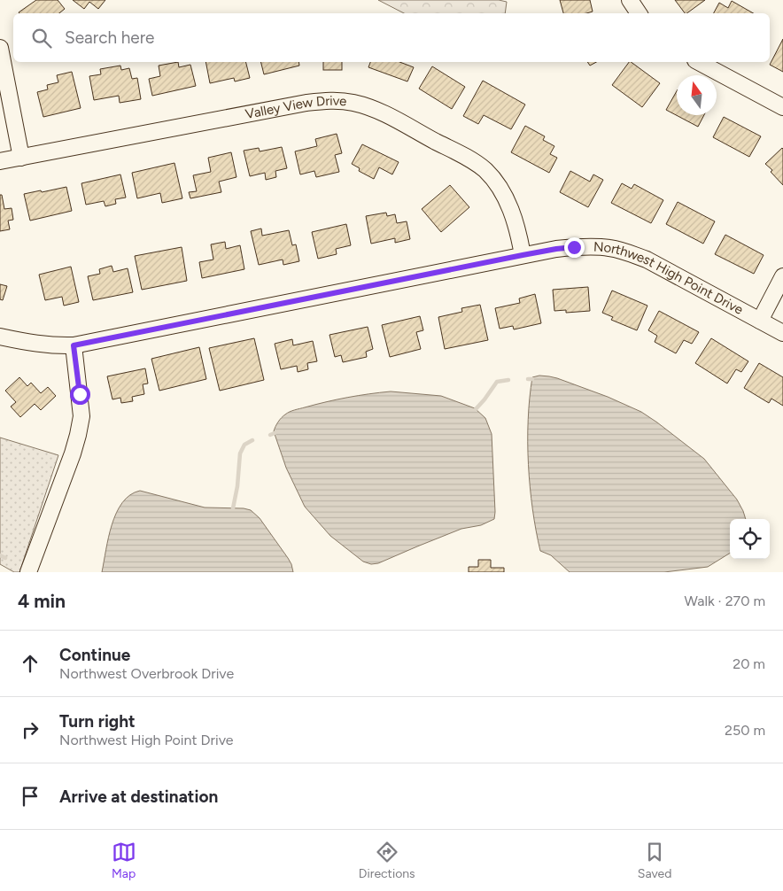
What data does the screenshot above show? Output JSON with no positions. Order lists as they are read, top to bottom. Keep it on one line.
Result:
{"streets":{"street":["Valley View Drive","Northwest High Point Drive"]},"crossings":[["Valley View Drive","Northwest High Point Drive"]],"north":"top","page":{"search":"Search here","heading":["4 min","Walk · 270 m"],"list":[["Continue","Northwest Overbrook Drive","20 m"],["Turn right","Northwest High Point Drive","250 m"],"Arrive at destination"],"nav":["Map","Directions","Saved"]}}
